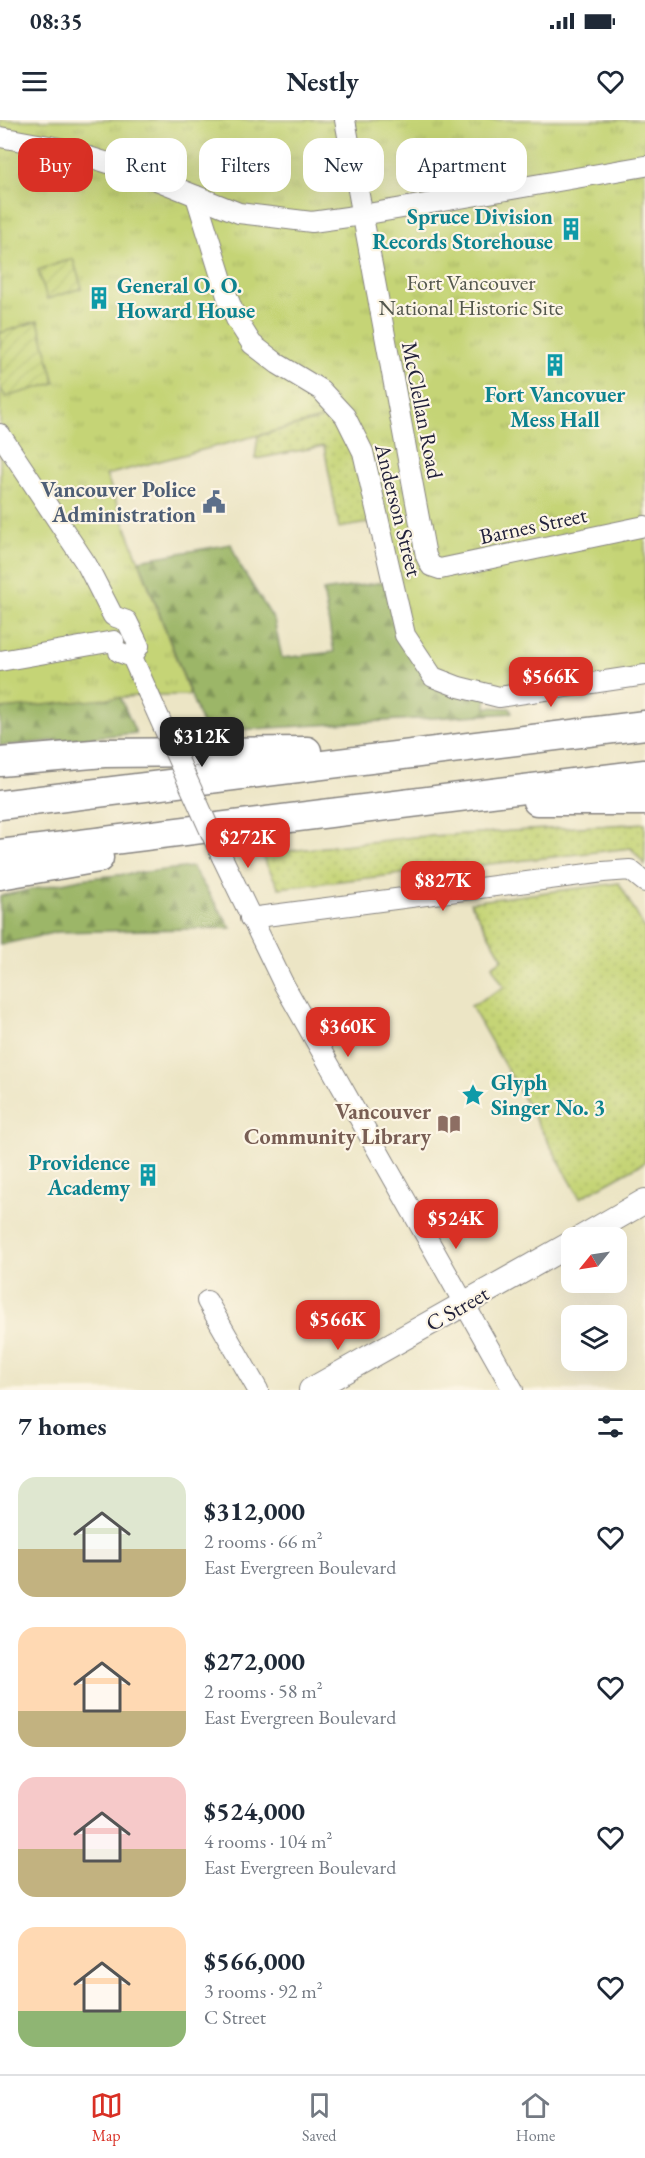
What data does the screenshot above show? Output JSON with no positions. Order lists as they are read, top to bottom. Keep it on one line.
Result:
{"streets":{"main road":["C Street"],"street":["McClellan Road","Anderson Street","Barnes Street"]},"crossings":[["McClellan Road","Barnes Street"]],"parks":["Fort Vancouver National Historic Site"],"places":{"building":["Spruce Division Records Storehouse","General O. O. Howard House","Fort Vancovuer Mess Hall","Providence Academy"],"public building":["Vancouver Police Administration"],"place":["Glyph Singer No. 3"],"library":["Vancouver Community Library"]},"north":"bottom left","page":{"status":"08:35","header":"Nestly","chip":["Buy","Rent","Filters","New","Apartment"],"price":["$566K","$312K","$272K","$827K","$360K","$524K","$566K"],"heading":"7 homes","list":[{"name":"$312,000","note":"2 rooms · 66 m² · East Evergreen Boulevard"},{"name":"$272,000","note":"2 rooms · 58 m² · East Evergreen Boulevard"},{"name":"$524,000","note":"4 rooms · 104 m² · East Evergreen Boulevard"},{"name":"$566,000","note":"3 rooms · 92 m² · C Street"}],"tabs":["Map","Saved","Home"]}}
